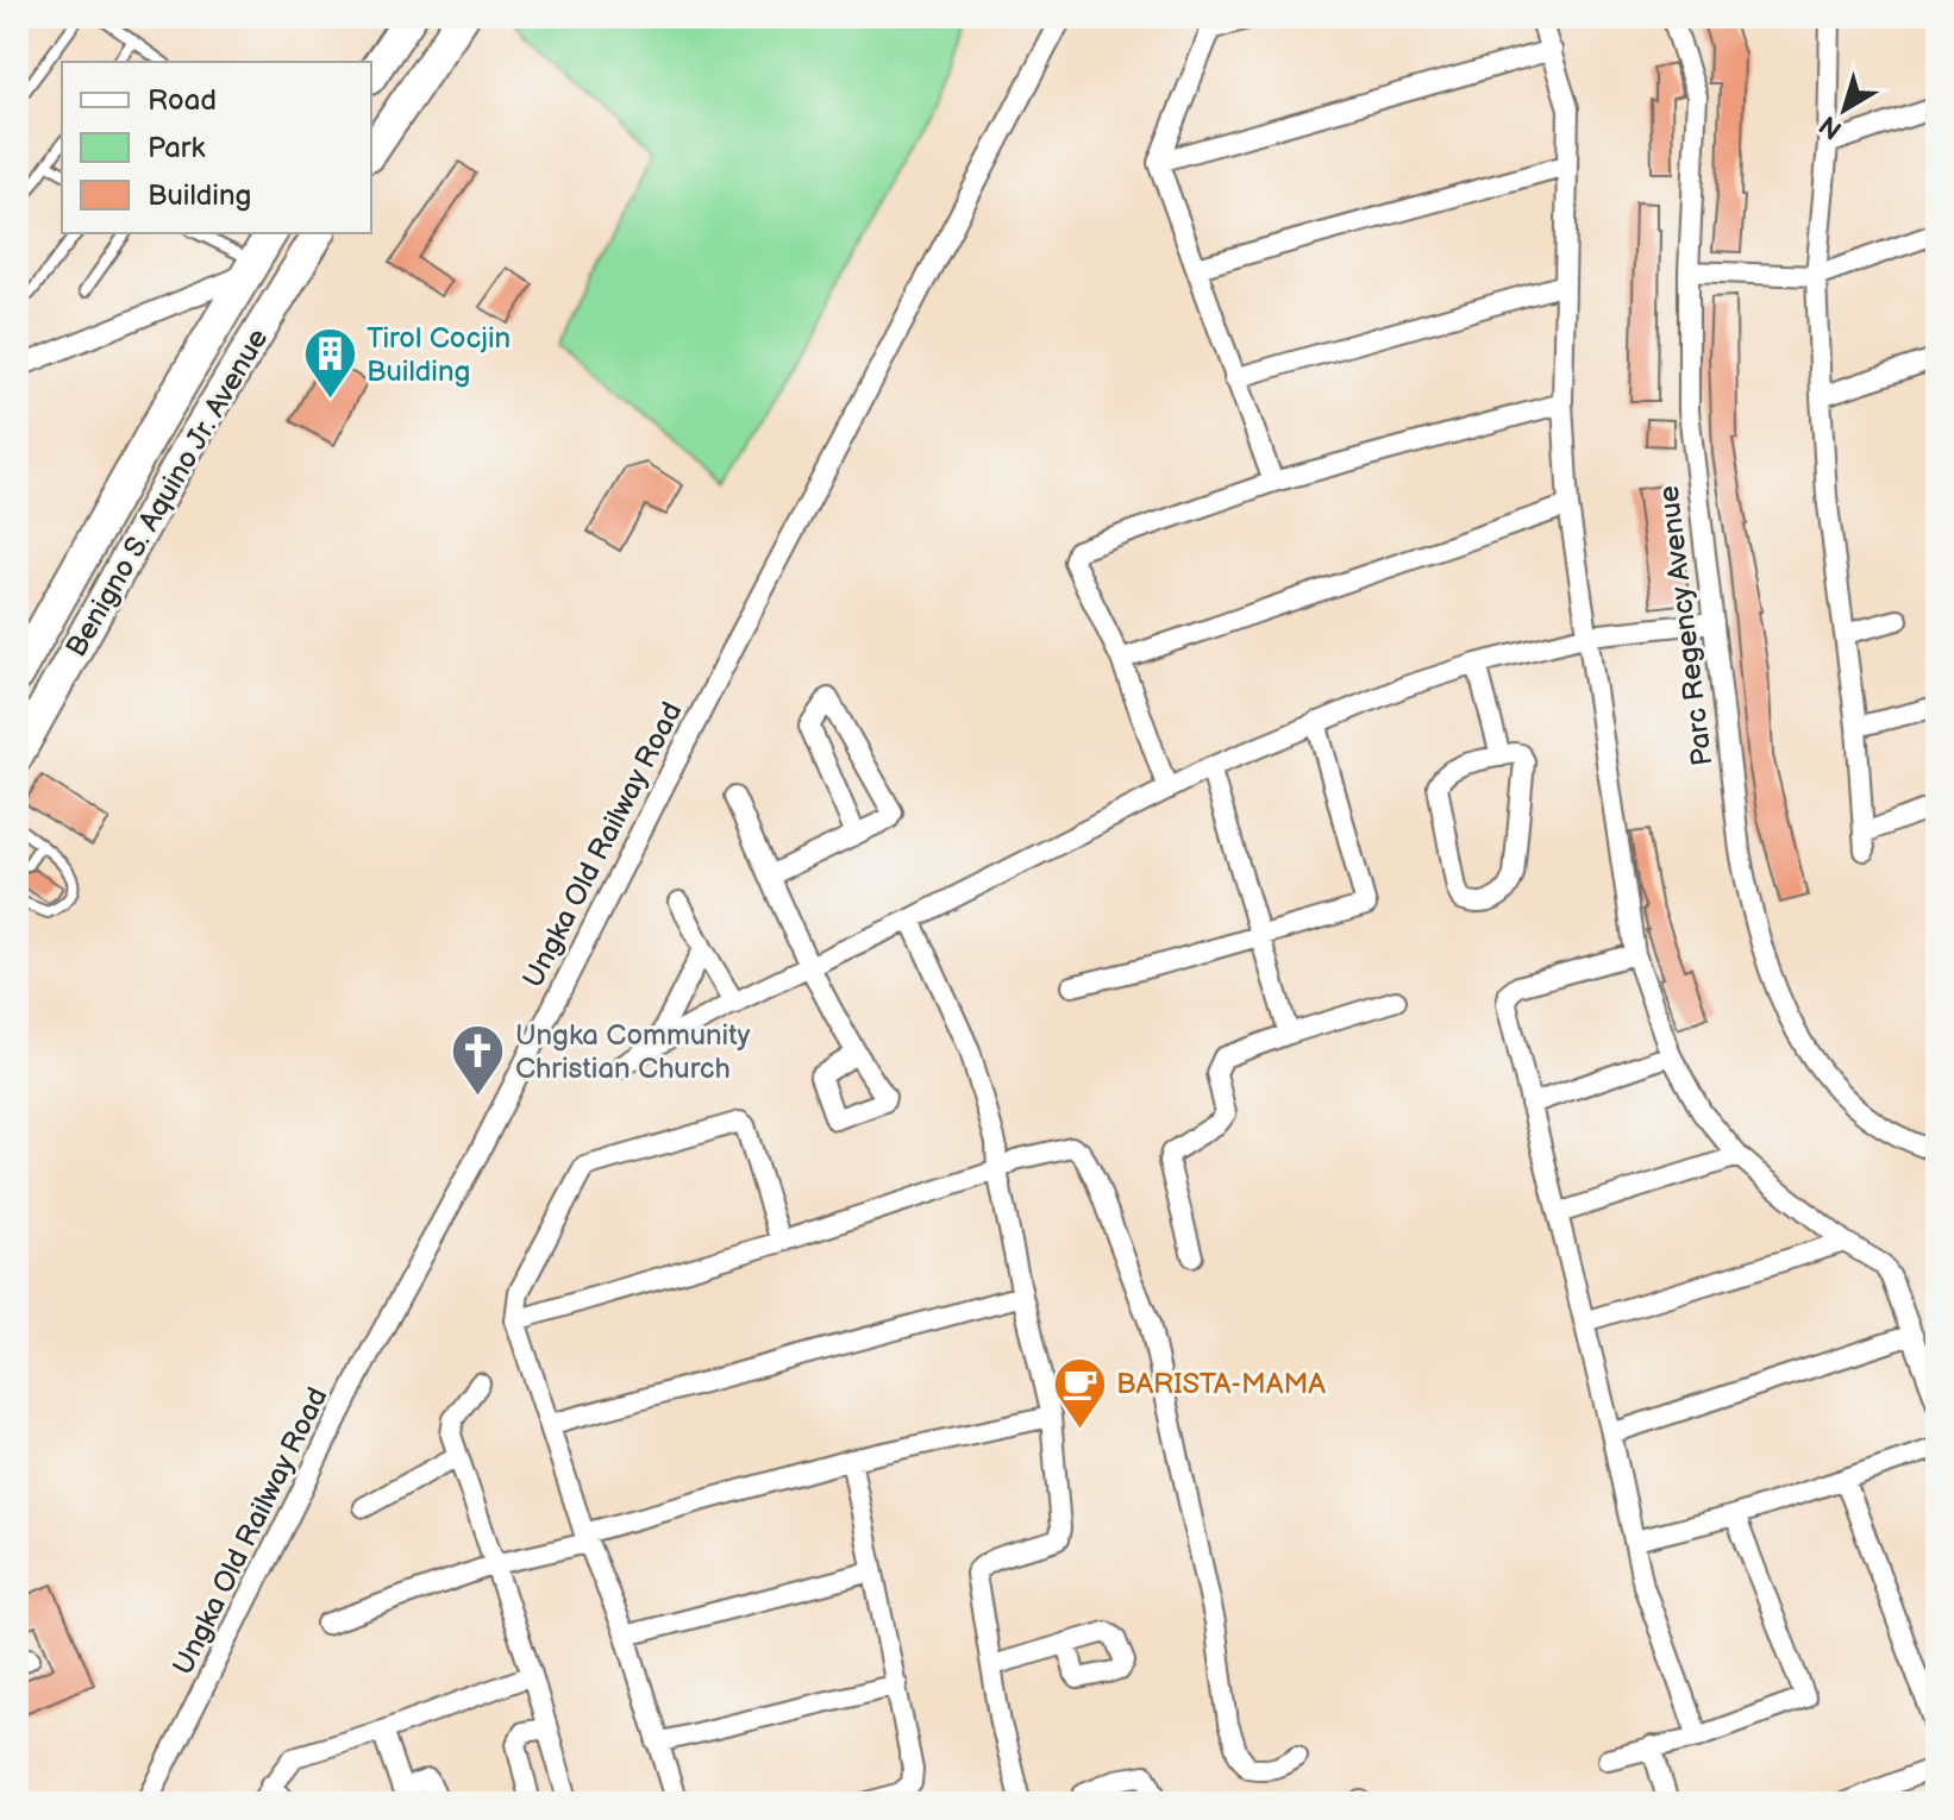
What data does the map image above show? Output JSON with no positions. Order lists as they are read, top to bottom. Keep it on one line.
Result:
{"streets":{"main road":["Benigno S. Aquino Jr. Avenue"],"street":["Parc Regency Avenue","Ungka Old Railway Road"]},"places":{"building":["Tirol Cocjin Building"],"church":["Ungka Community Christian Church"],"cafe":["BARISTA-MAMA"]},"legend":["Road","Park","Building"],"north":"bottom left"}
